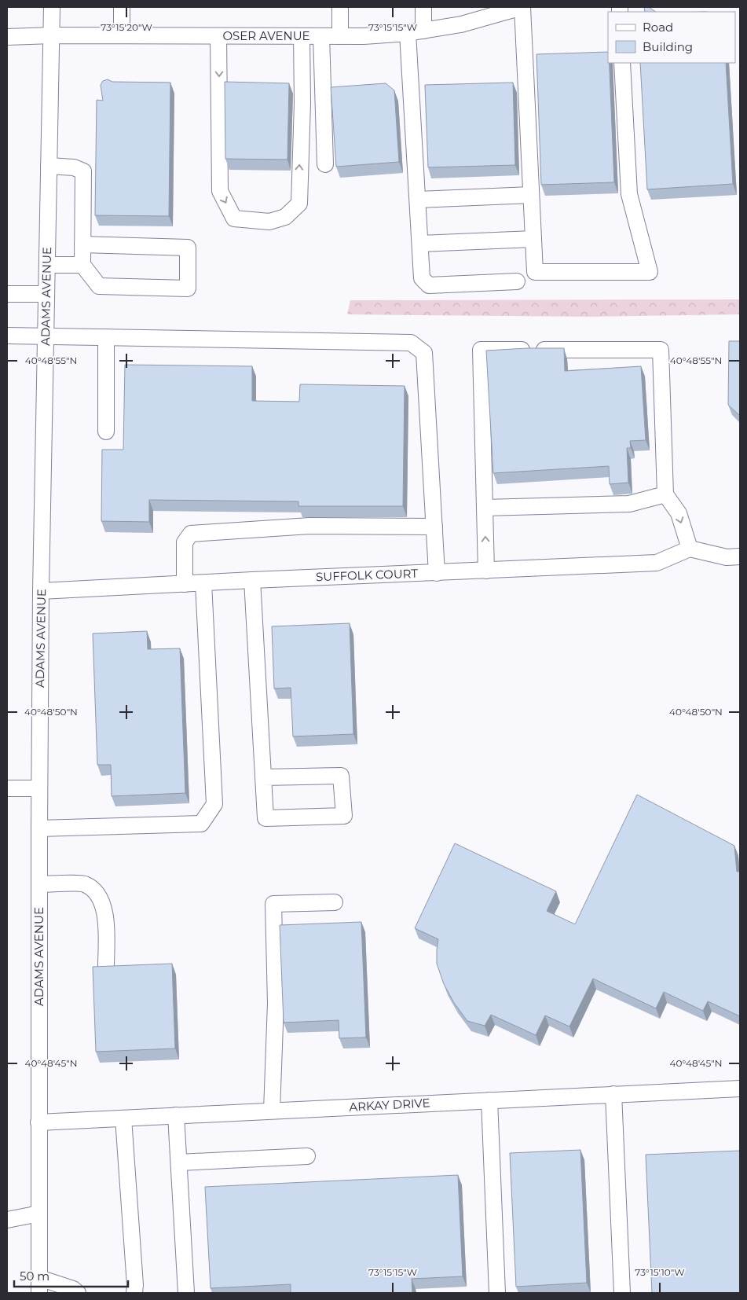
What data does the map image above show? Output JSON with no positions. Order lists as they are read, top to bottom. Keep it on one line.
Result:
{"streets":{"street":["OSER AVENUE","ADAMS AVENUE","SUFFOLK COURT","ARKAY DRIVE"]},"crossings":[["OSER AVENUE","ADAMS AVENUE"],["ADAMS AVENUE","SUFFOLK COURT"],["ADAMS AVENUE","ARKAY DRIVE"]],"legend":["Road","Building"],"scale_bar":"50 m","coordinates":["73°15'20\"W","73°15'15\"W","40°48'55\"N","40°48'50\"N","40°48'45\"N","73°15'10\"W"]}
